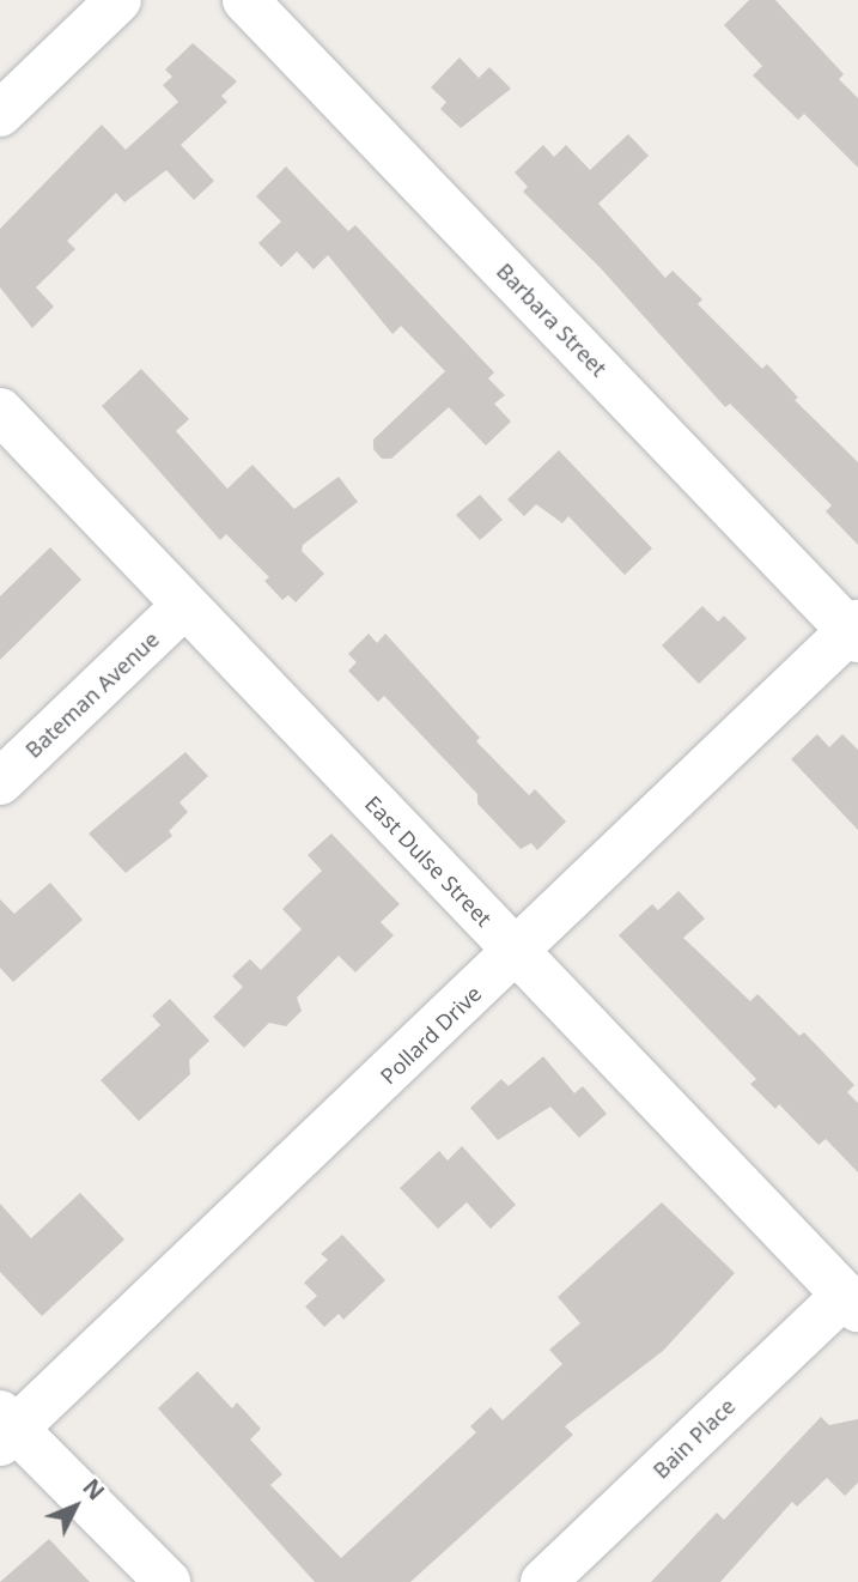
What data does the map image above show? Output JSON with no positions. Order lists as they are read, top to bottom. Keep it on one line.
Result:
{"streets":{"street":["Barbara Street","Bateman Avenue","East Dulse Street","Pollard Drive","Bain Place"]},"crossings":[["Barbara Street","Pollard Drive"],["Bateman Avenue","East Dulse Street"],["East Dulse Street","Pollard Drive"],["East Dulse Street","Bain Place"]],"north":"top right"}
